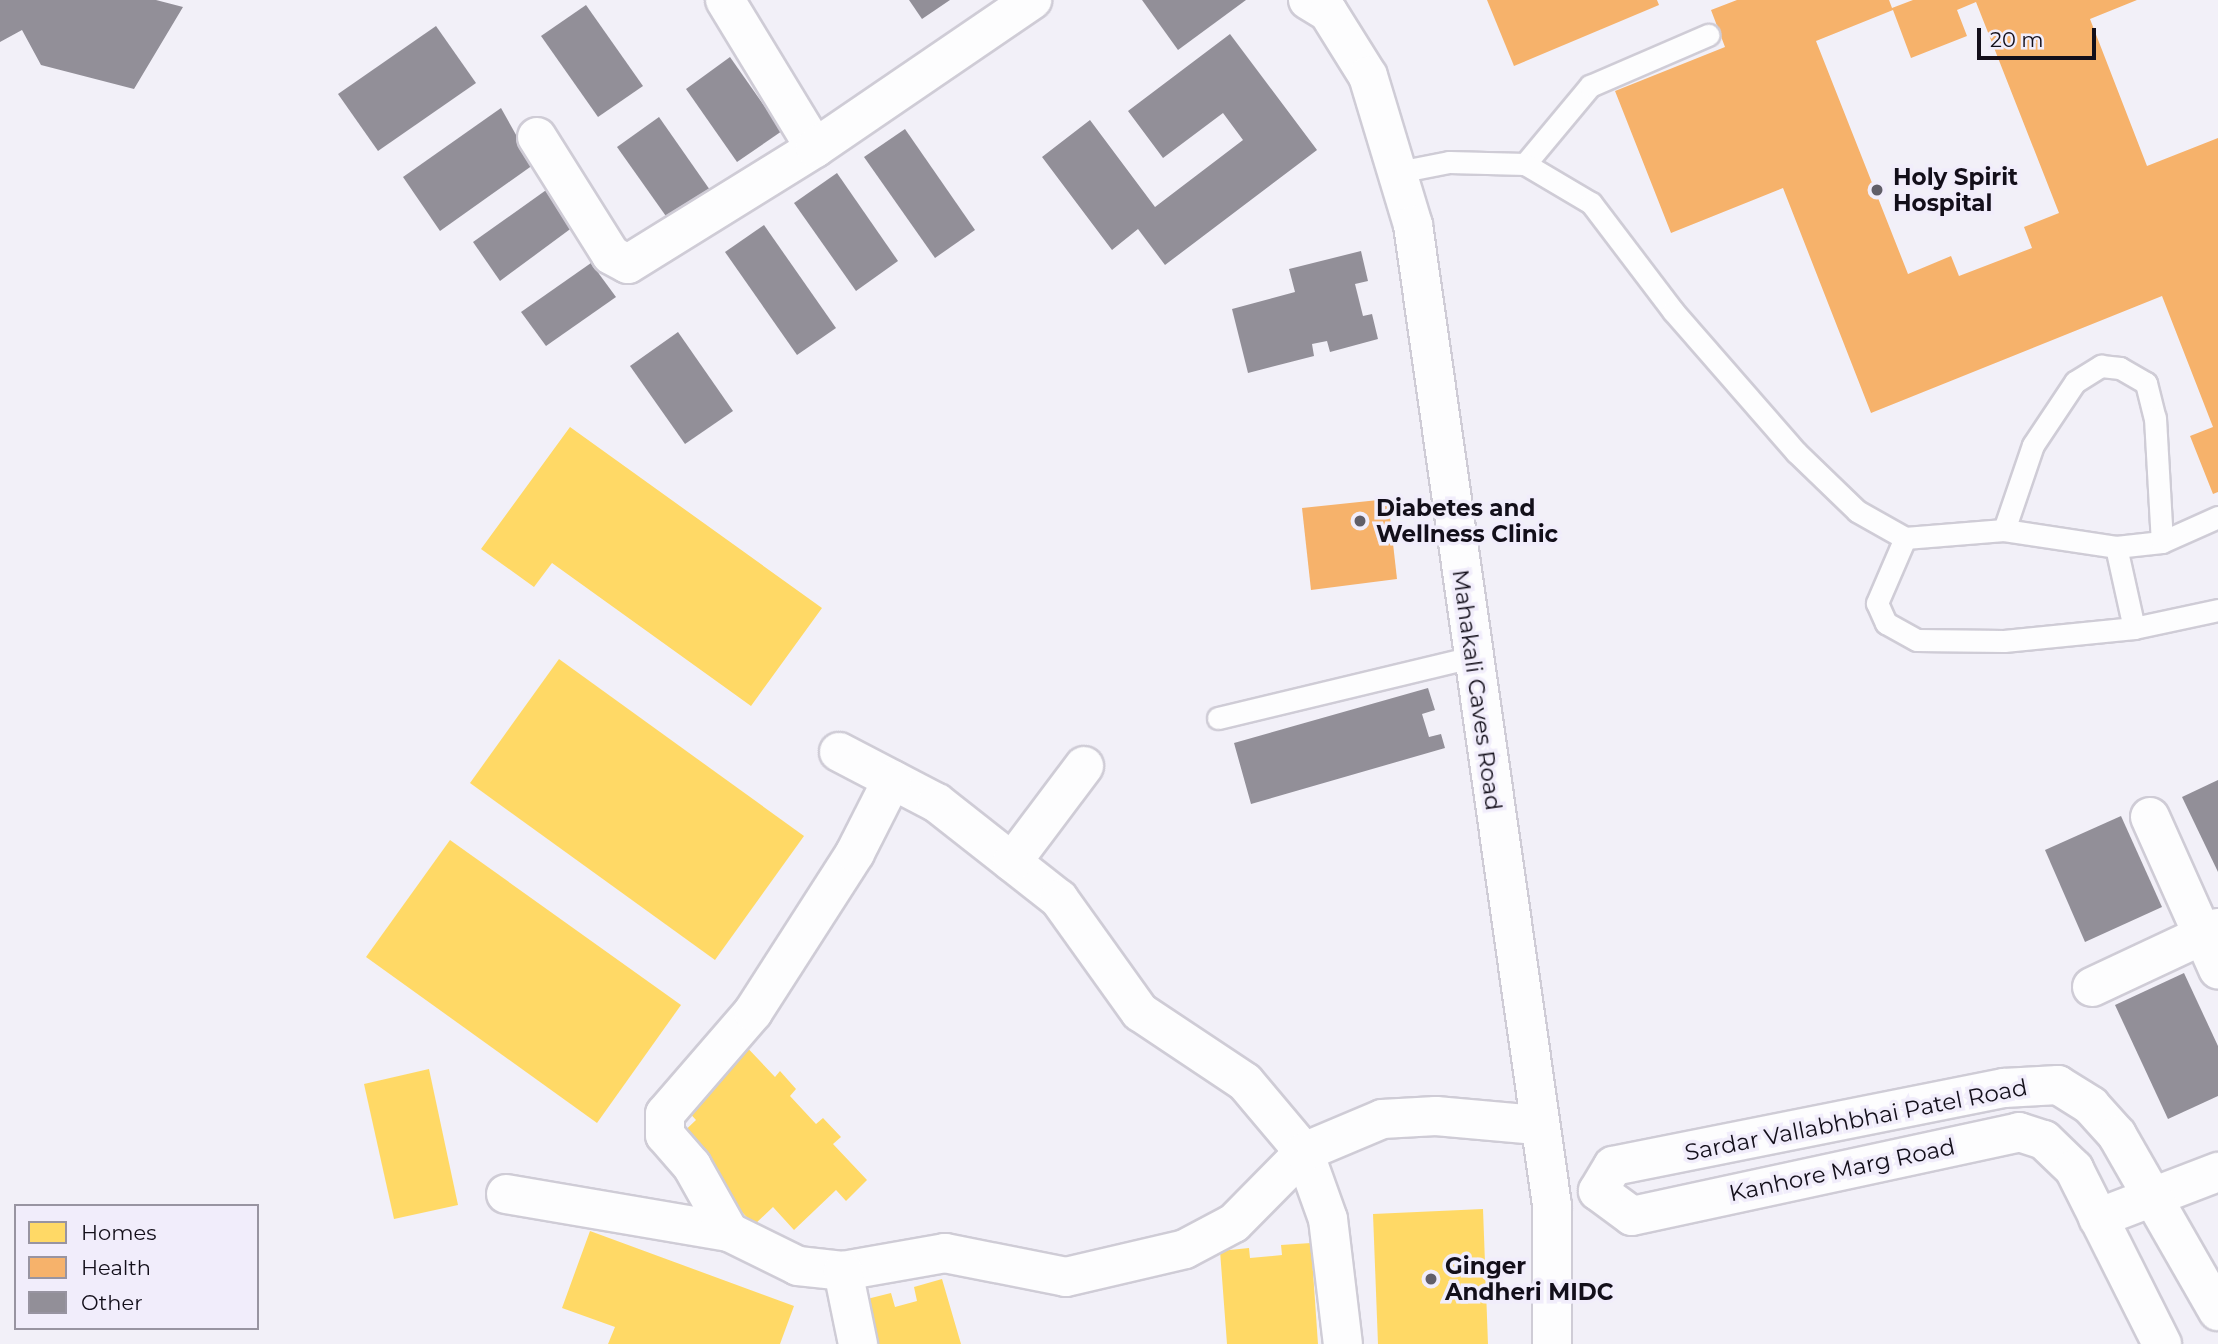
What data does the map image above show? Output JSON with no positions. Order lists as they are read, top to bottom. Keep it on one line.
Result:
{"streets":{"street":["Mahakali Caves Road","Sardar Vallabhbhai Patel Road","Kanhore Marg Road"]},"crossings":[["Sardar Vallabhbhai Patel Road","Kanhore Marg Road"]],"places":["Holy Spirit Hospital","Diabetes and Wellness Clinic","Ginger Andheri MIDC"],"legend":["Homes","Health","Other"],"scale_bar":"20 m"}
